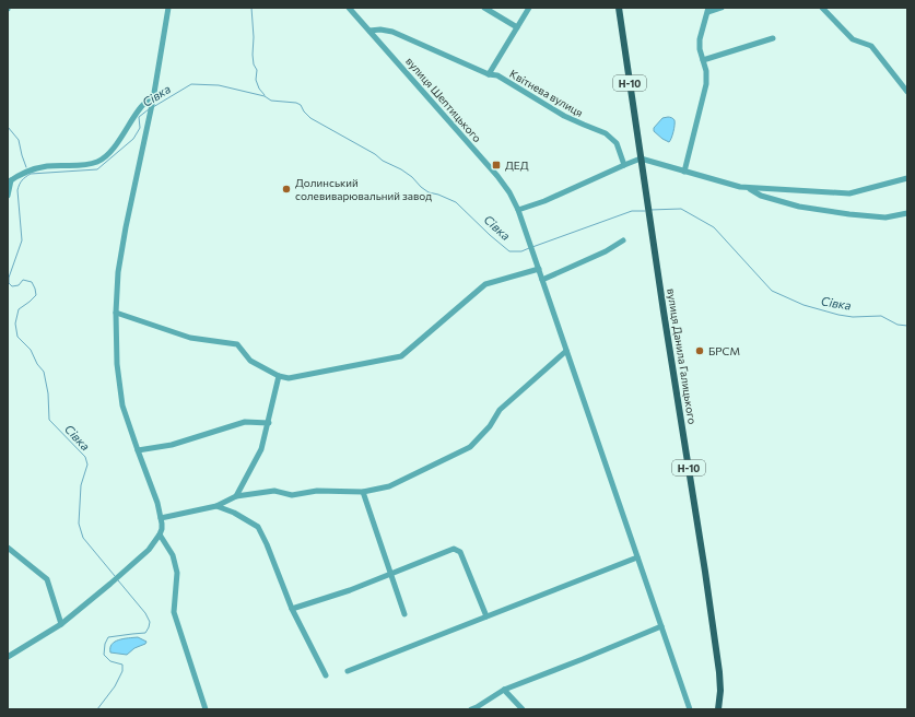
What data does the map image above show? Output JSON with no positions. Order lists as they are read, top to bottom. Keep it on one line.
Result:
{"streets":{"main road":["Н-10","вулиця Данила Галицького"],"street":["Квітнева вулиця","вулиця Шептицького"]},"crossings":[["Квітнева вулиця","вулиця Шептицького"]],"water":["Сівка"],"places":{"transit":["ДЕД"],"other":["Долинський солевиварювальний завод","БРСМ"]}}
